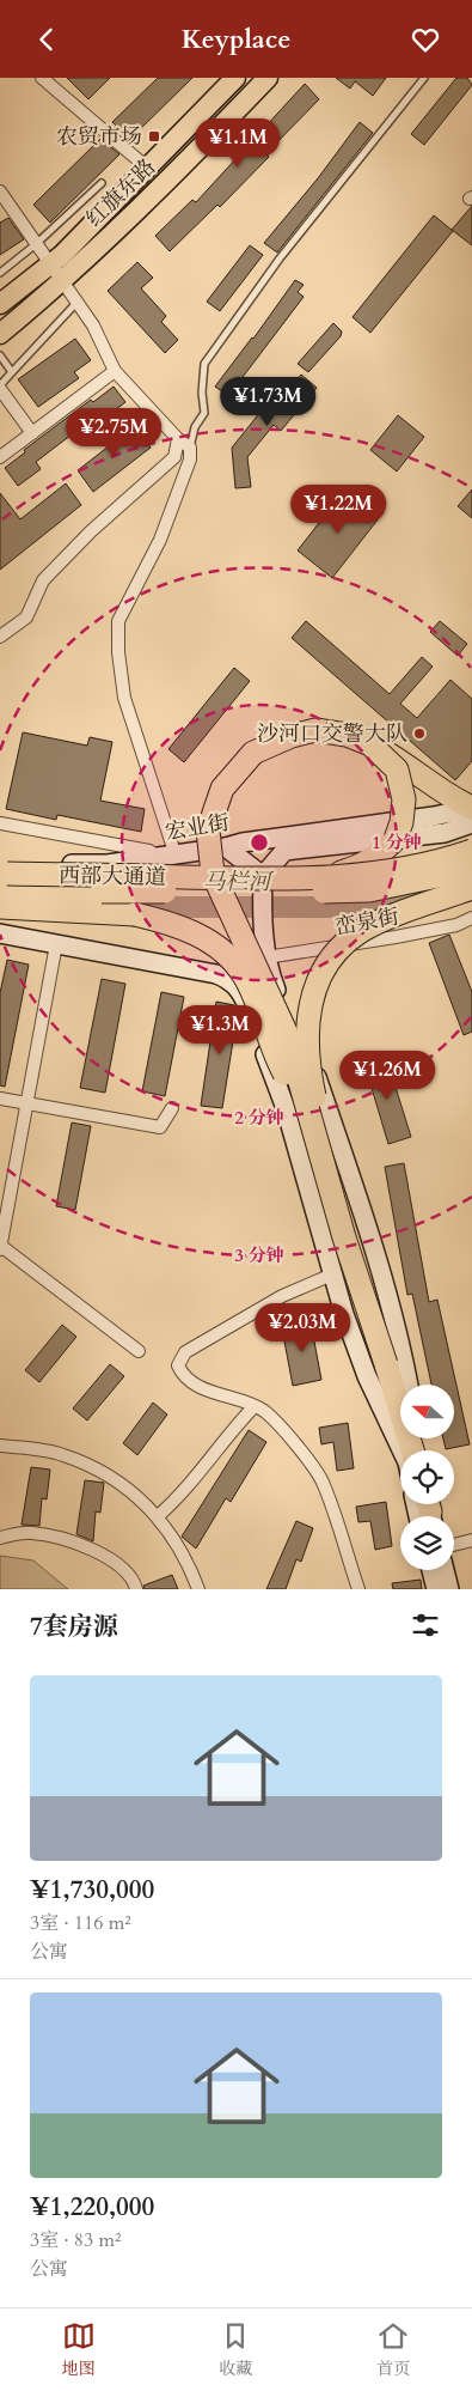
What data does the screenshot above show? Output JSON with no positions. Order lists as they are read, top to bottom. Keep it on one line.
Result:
{"streets":{"highway":["西部大通道"],"main road":["红旗东路","宏业街"],"street":["峦泉街"]},"water":["马栏河"],"places":{"transit":["农贸市场"],"other":["沙河口交警大队"]},"north":"left","page":{"header":"Keyplace","price":["¥1.1M","¥1.73M","¥2.75M","¥1.22M","¥1.3M","¥1.26M","¥2.03M"],"heading":"7套房源","list":[{"name":"¥1,730,000","note":"3室 · 116 m² · 公寓"},{"name":"¥1,220,000","note":"3室 · 83 m² · 公寓"}],"tabs":["地图","收藏","首页"]},"rings":["1 分钟","2 分钟","3 分钟"]}
